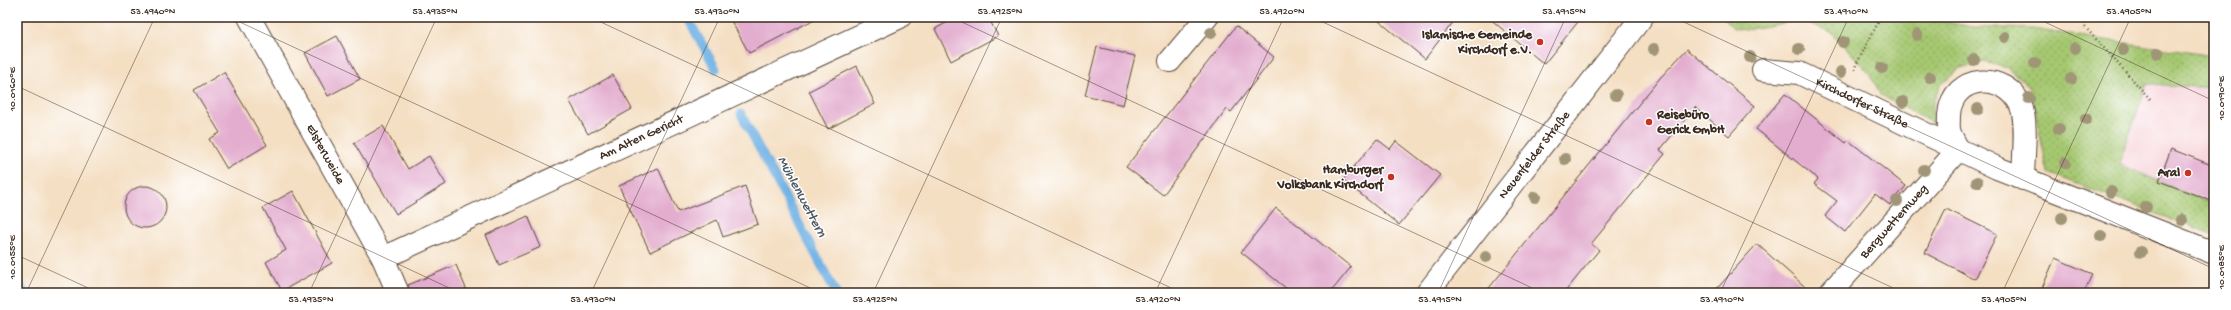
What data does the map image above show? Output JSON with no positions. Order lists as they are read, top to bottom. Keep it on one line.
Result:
{"streets":{"street":["Kirchdorfer Straße","Am Alten Gericht","Elsterweide","Neuenfelder Straße","Bergwetternweg"]},"crossings":[["Kirchdorfer Straße","Bergwetternweg"],["Am Alten Gericht","Elsterweide"]],"water":["Mühlenwettern"],"places":["Islamische Gemeinde Kirchdorf e.V.","Reisebüro Gerick GmbH","Aral","Hamburger Volksbank Kirchdorf"],"coordinates":["53.4940°N","53.4935°N","53.4930°N","53.4925°N","53.4920°N","53.4915°N","53.4910°N","53.4905°N","10.0160°E","10.0190°E","10.0155°E","10.0185°E"]}
